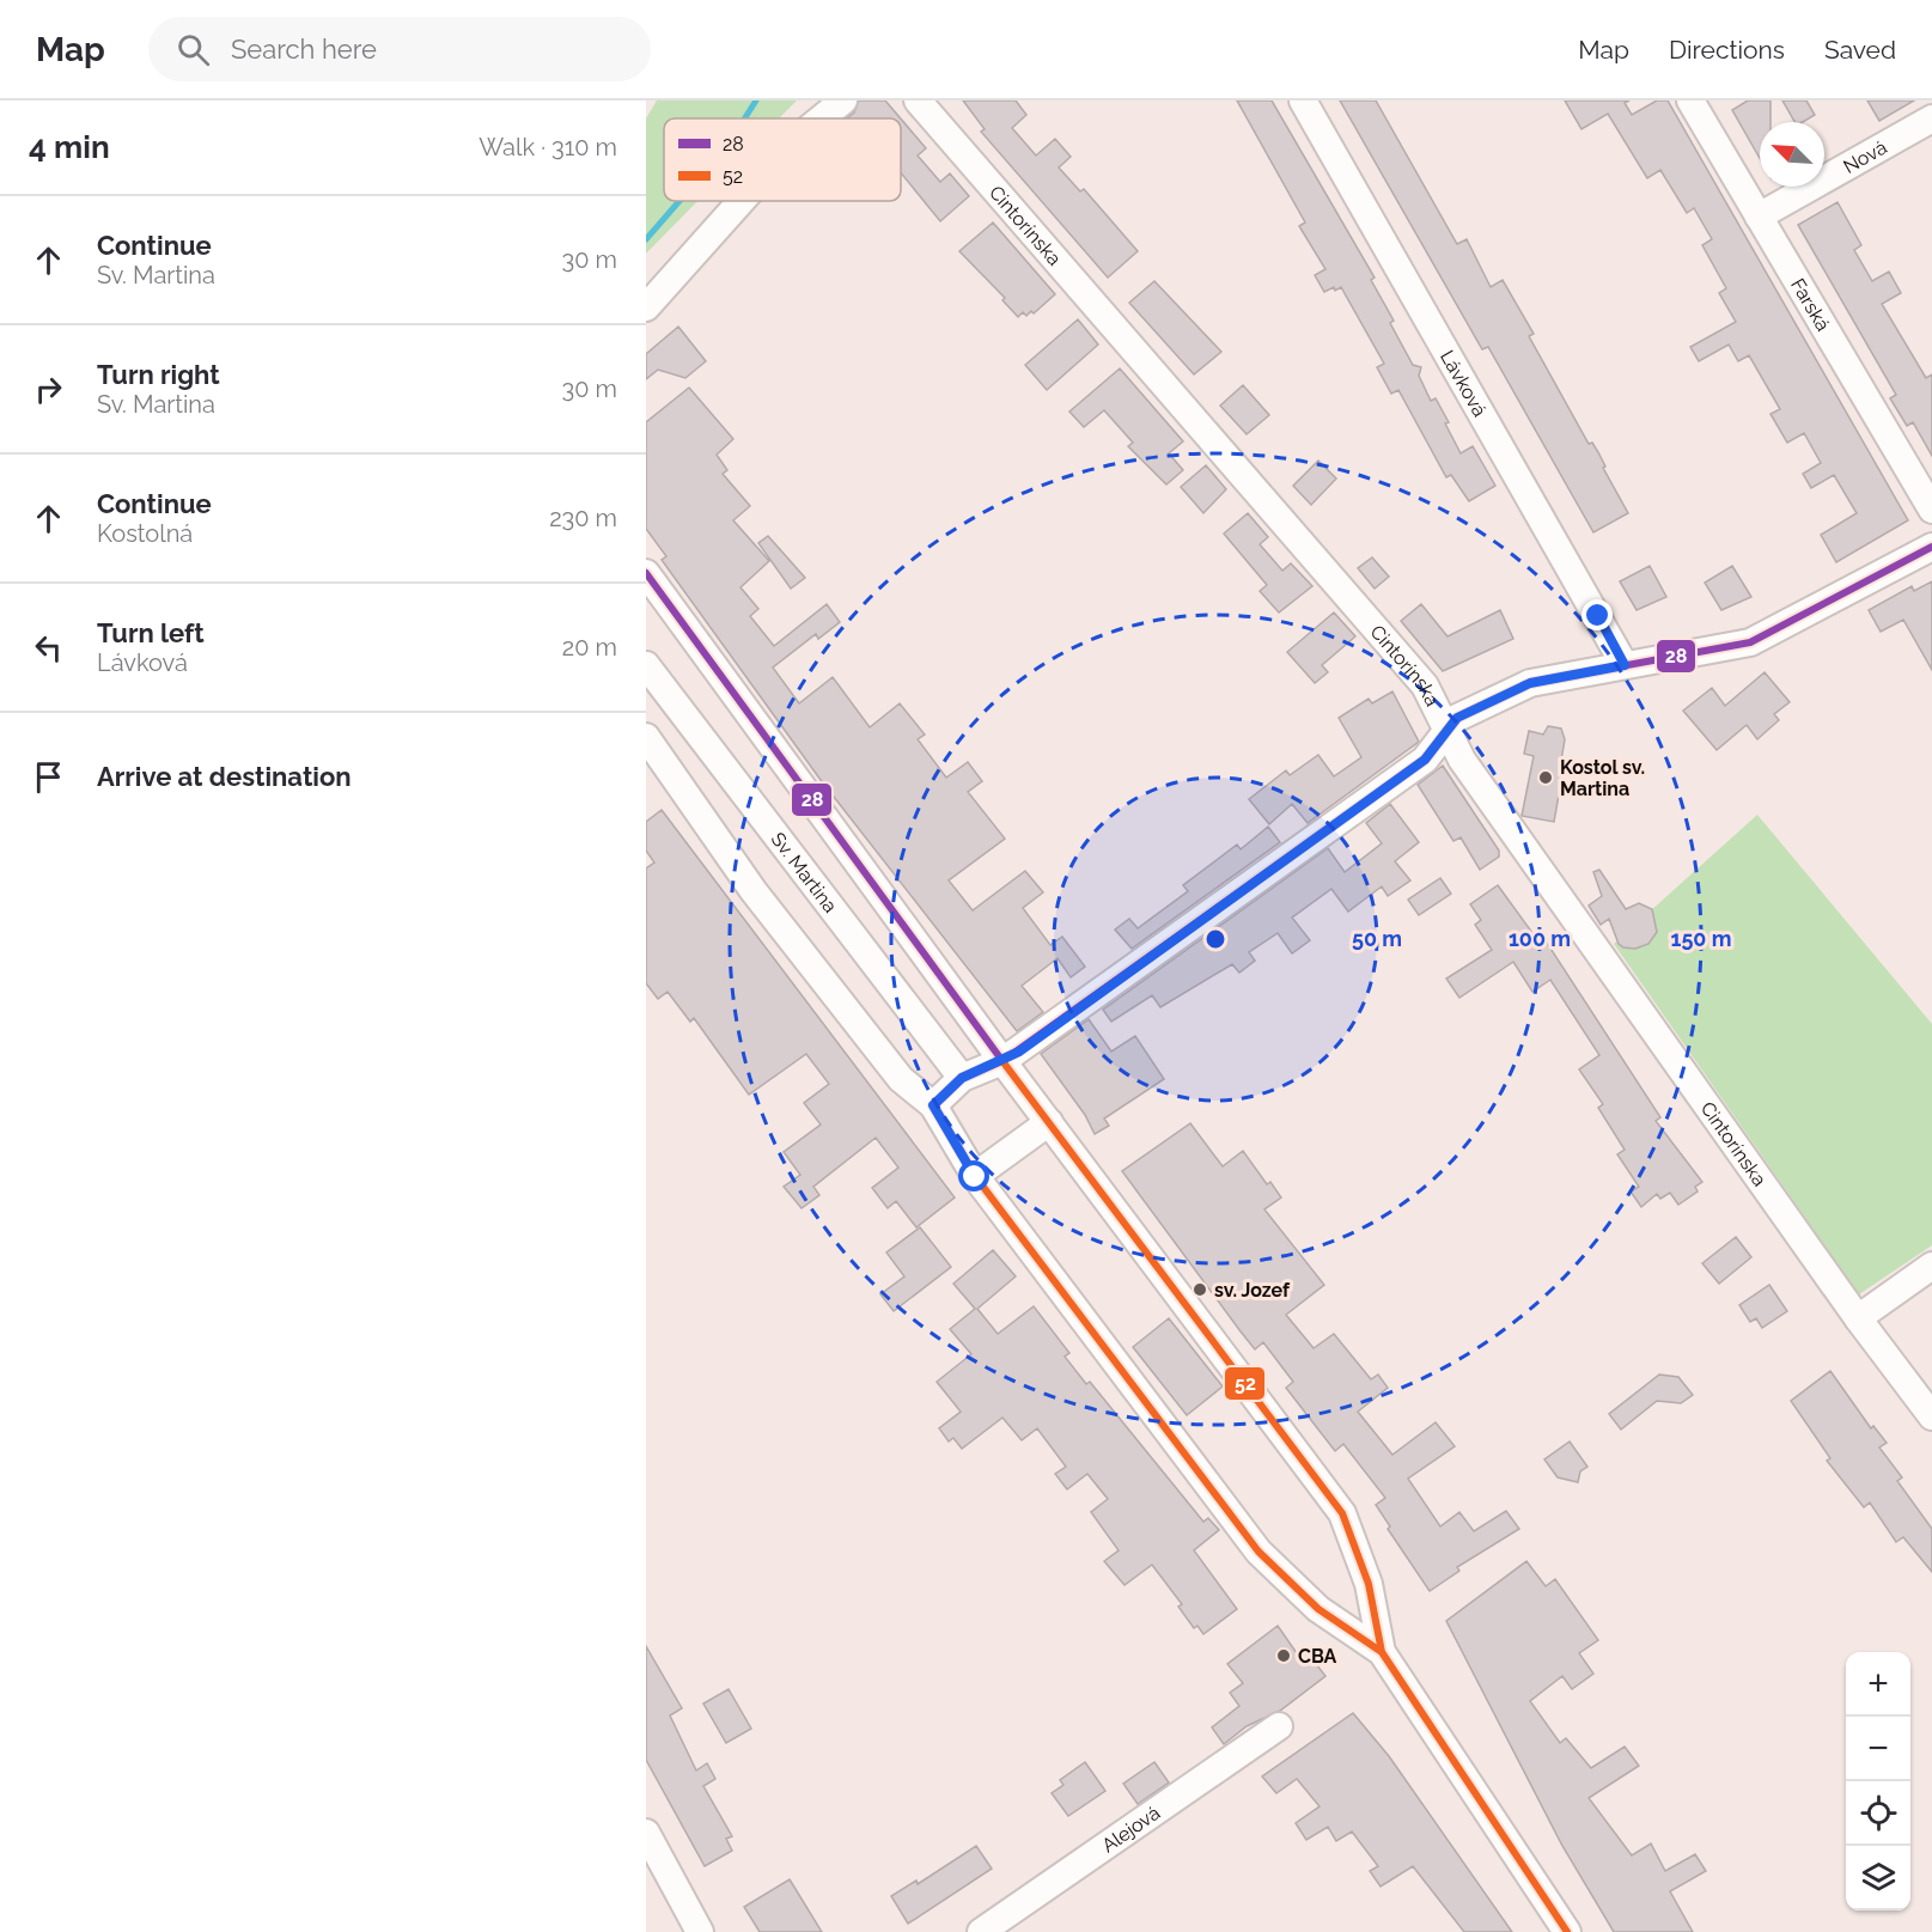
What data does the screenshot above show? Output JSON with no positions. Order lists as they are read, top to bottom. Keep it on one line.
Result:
{"streets":{"street":["Nová","Cintorínska","Farská","Lávková","Sv. Martina","Alejová"]},"crossings":[["Nová","Farská"]],"places":["Kostol sv. Martina","sv. Jozef","CBA"],"lines":["transit line 28","transit line 52"],"legend":["28","52"],"north":"top left","page":{"header":"Map","search":"Search here","nav":["Map","Directions","Saved"],"heading":["4 min","Walk · 310 m"],"list":[["Continue","Sv. Martina","30 m"],["Turn right","Sv. Martina","30 m"],["Continue","Kostolná","230 m"],["Turn left","Lávková","20 m"],"Arrive at destination"],"map_buttons":["+","−"]},"rings":["50 m","100 m","150 m"]}
